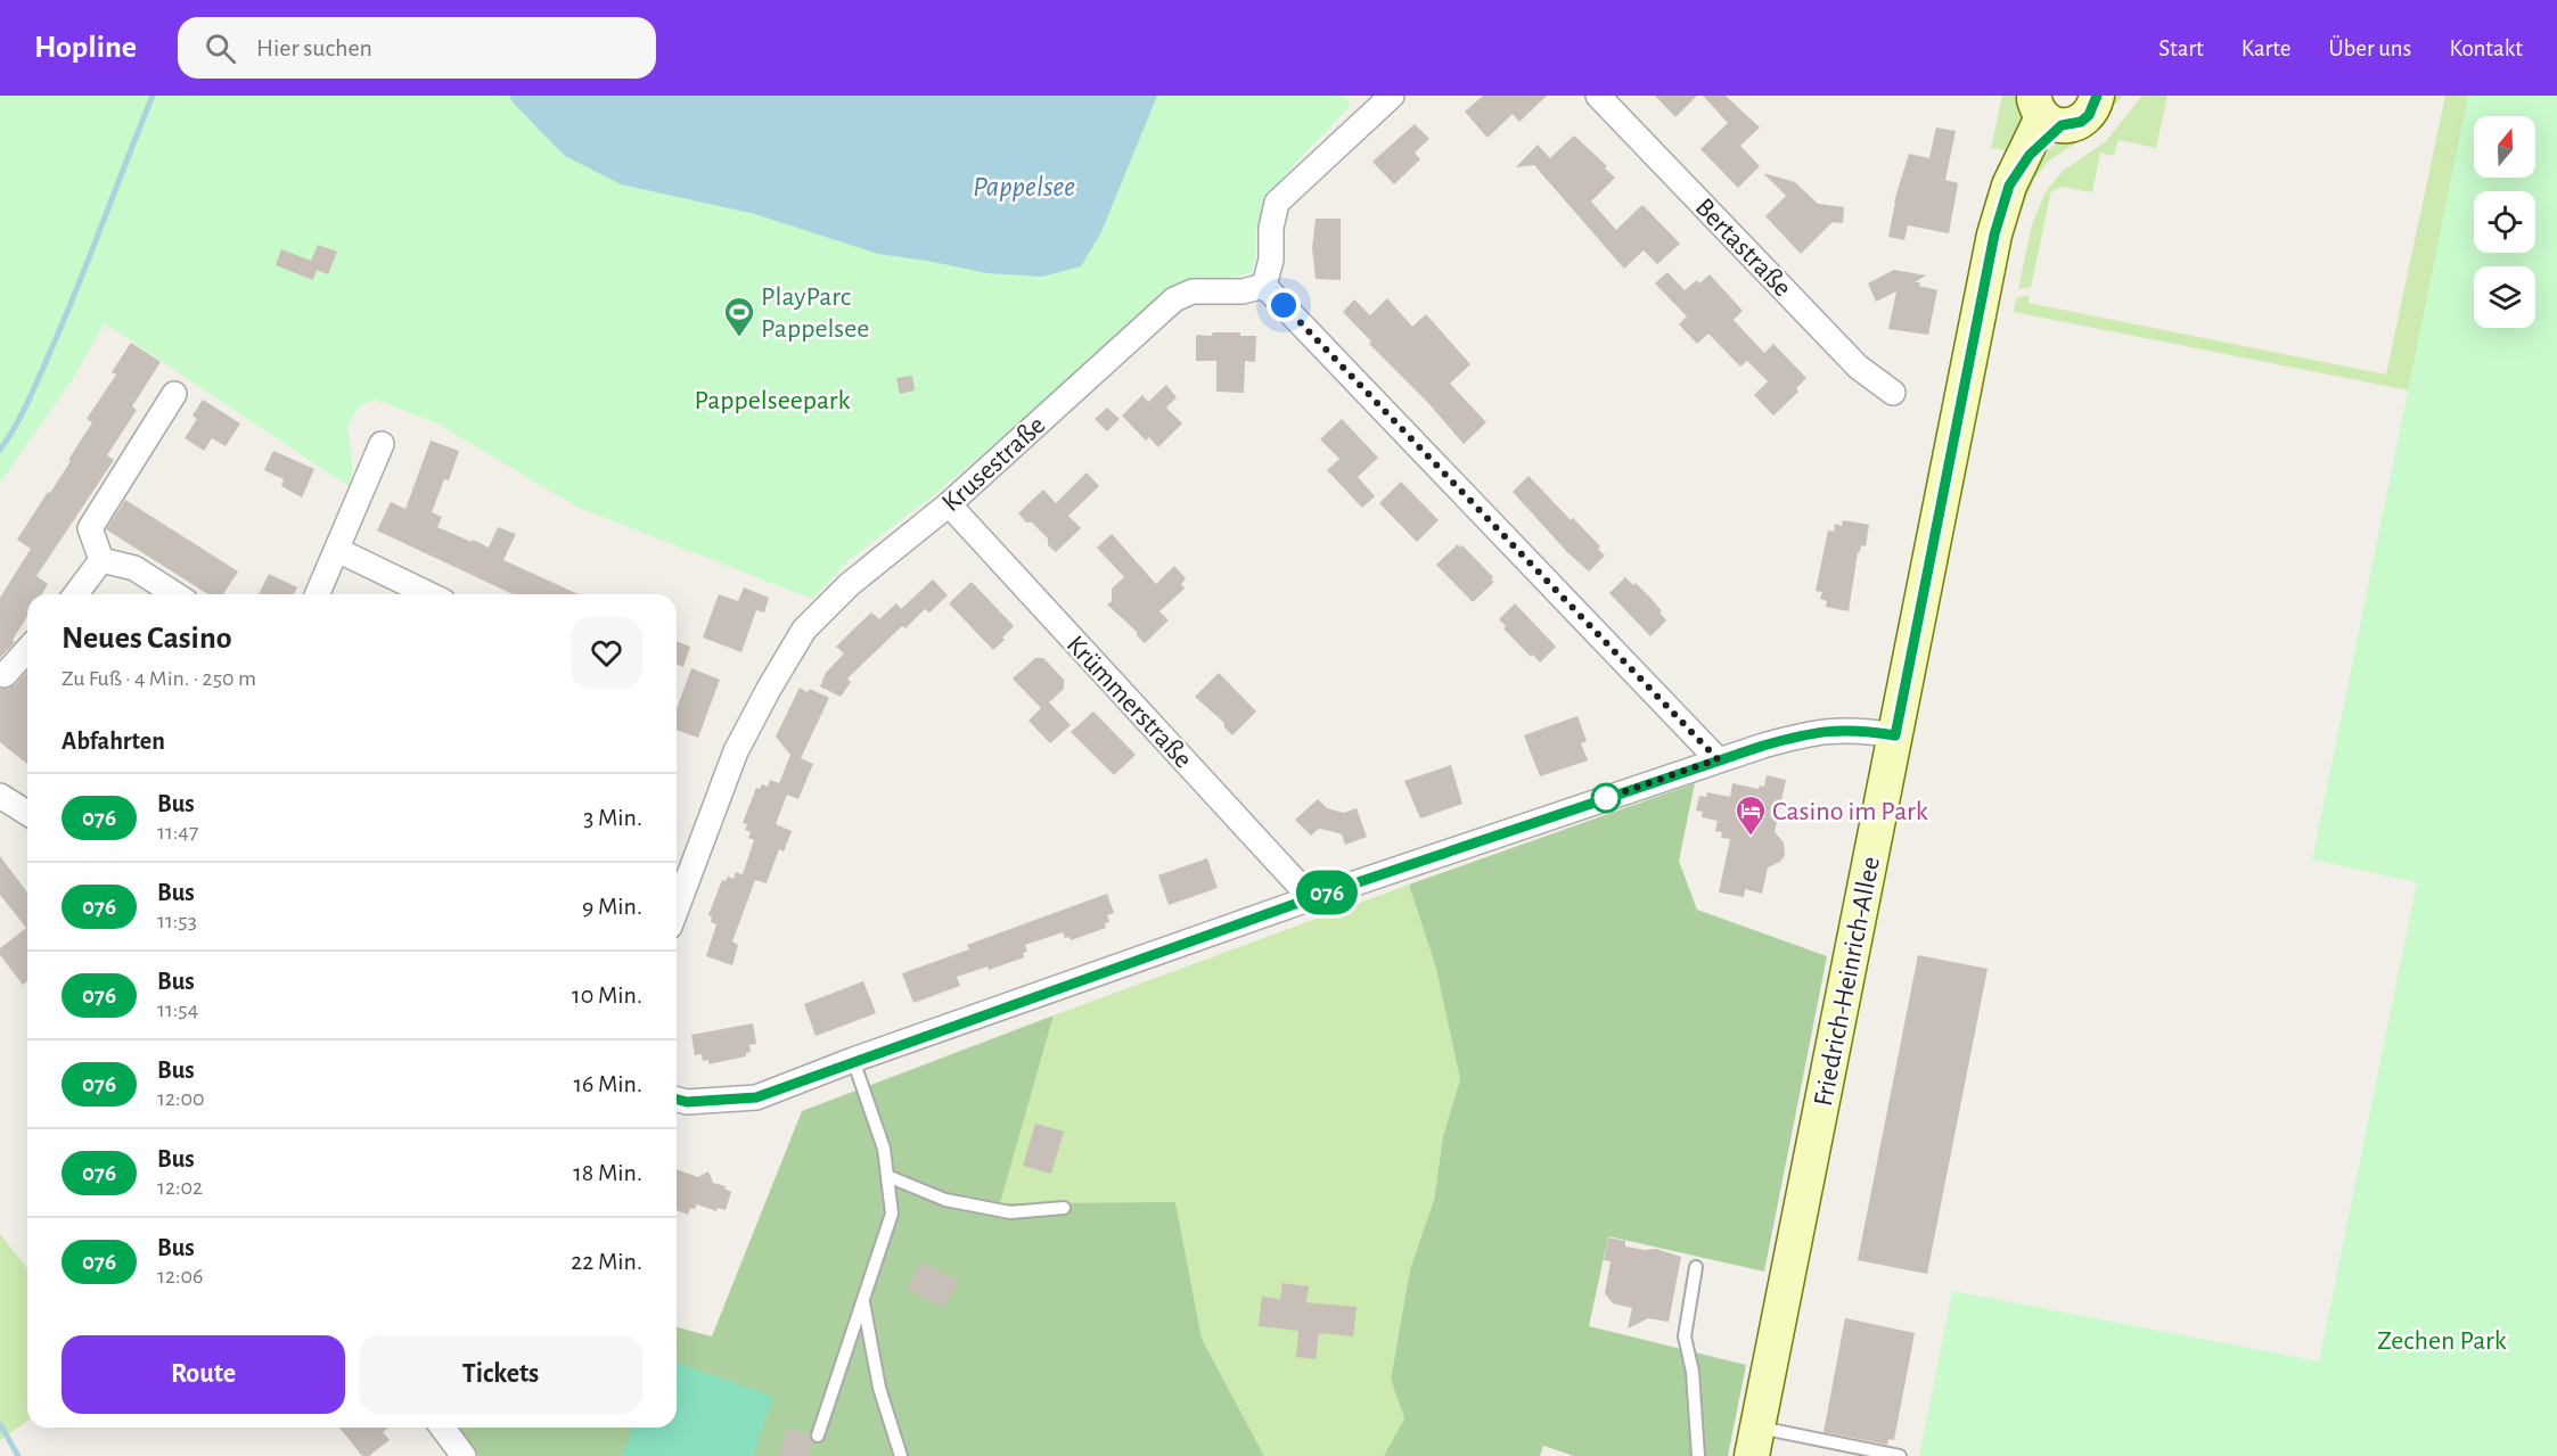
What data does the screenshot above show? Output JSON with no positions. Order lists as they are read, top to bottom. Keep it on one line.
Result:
{"streets":{"main road":["Friedrich-Heinrich-Allee"],"street":["Bertastraße","Krusestraße","Krümmerstraße"]},"crossings":[["Krusestraße","Krümmerstraße"]],"water":["Pappelsee"],"parks":["Pappelseepark","Zechen Park"],"places":{"sports":["PlayParc Pappelsee"],"hotel":["Casino im Park"]},"lines":["bus line 076"],"north":"top","page":{"header":"Hopline","search":"Hier suchen","nav":["Start","Karte","Über uns","Kontakt"],"on_map":"076","heading":[["Neues Casino","Zu Fuß · 4 Min. · 250 m"],"Abfahrten"],"list":[{"mark":"076","name":"Bus","note":"11:47","value":"3 Min."},{"mark":"076","name":"Bus","note":"11:53","value":"9 Min."},{"mark":"076","name":"Bus","note":"11:54","value":"10 Min."},{"mark":"076","name":"Bus","note":"12:00","value":"16 Min."},{"mark":"076","name":"Bus","note":"12:02","value":"18 Min."},{"mark":"076","name":"Bus","note":"12:06","value":"22 Min."}],"buttons":["Route","Tickets"]}}
